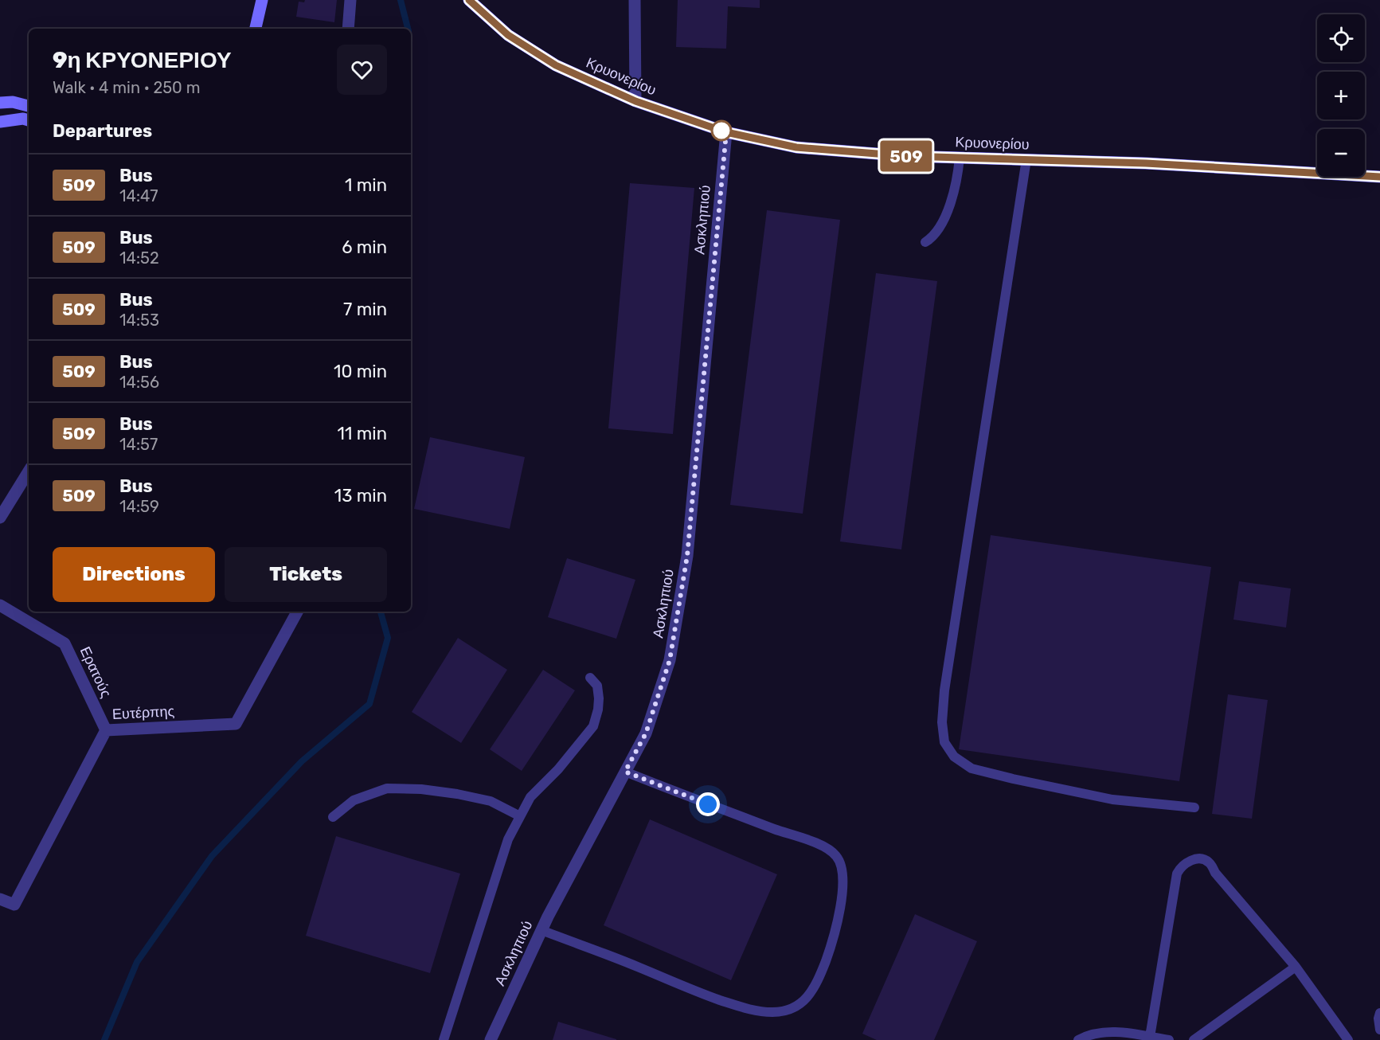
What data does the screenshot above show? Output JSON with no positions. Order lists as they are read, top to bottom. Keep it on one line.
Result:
{"streets":{"main road":["Κρυονερίου"],"street":["Ασκληπιού","Ερατούς","Ευτέρπης"]},"crossings":[["Κρυονερίου","Ασκληπιού"],["Ερατούς","Ευτέρπης"]],"lines":["bus line 509"],"page":{"on_map":"509","map_buttons":["+","−"],"heading":[["9η ΚΡΥΟΝΕΡΙΟΥ","Walk · 4 min · 250 m"],"Departures"],"list":[{"mark":"509","name":"Bus","note":"14:47","value":"1 min"},{"mark":"509","name":"Bus","note":"14:52","value":"6 min"},{"mark":"509","name":"Bus","note":"14:53","value":"7 min"},{"mark":"509","name":"Bus","note":"14:56","value":"10 min"},{"mark":"509","name":"Bus","note":"14:57","value":"11 min"},{"mark":"509","name":"Bus","note":"14:59","value":"13 min"}],"buttons":["Directions","Tickets"]}}
